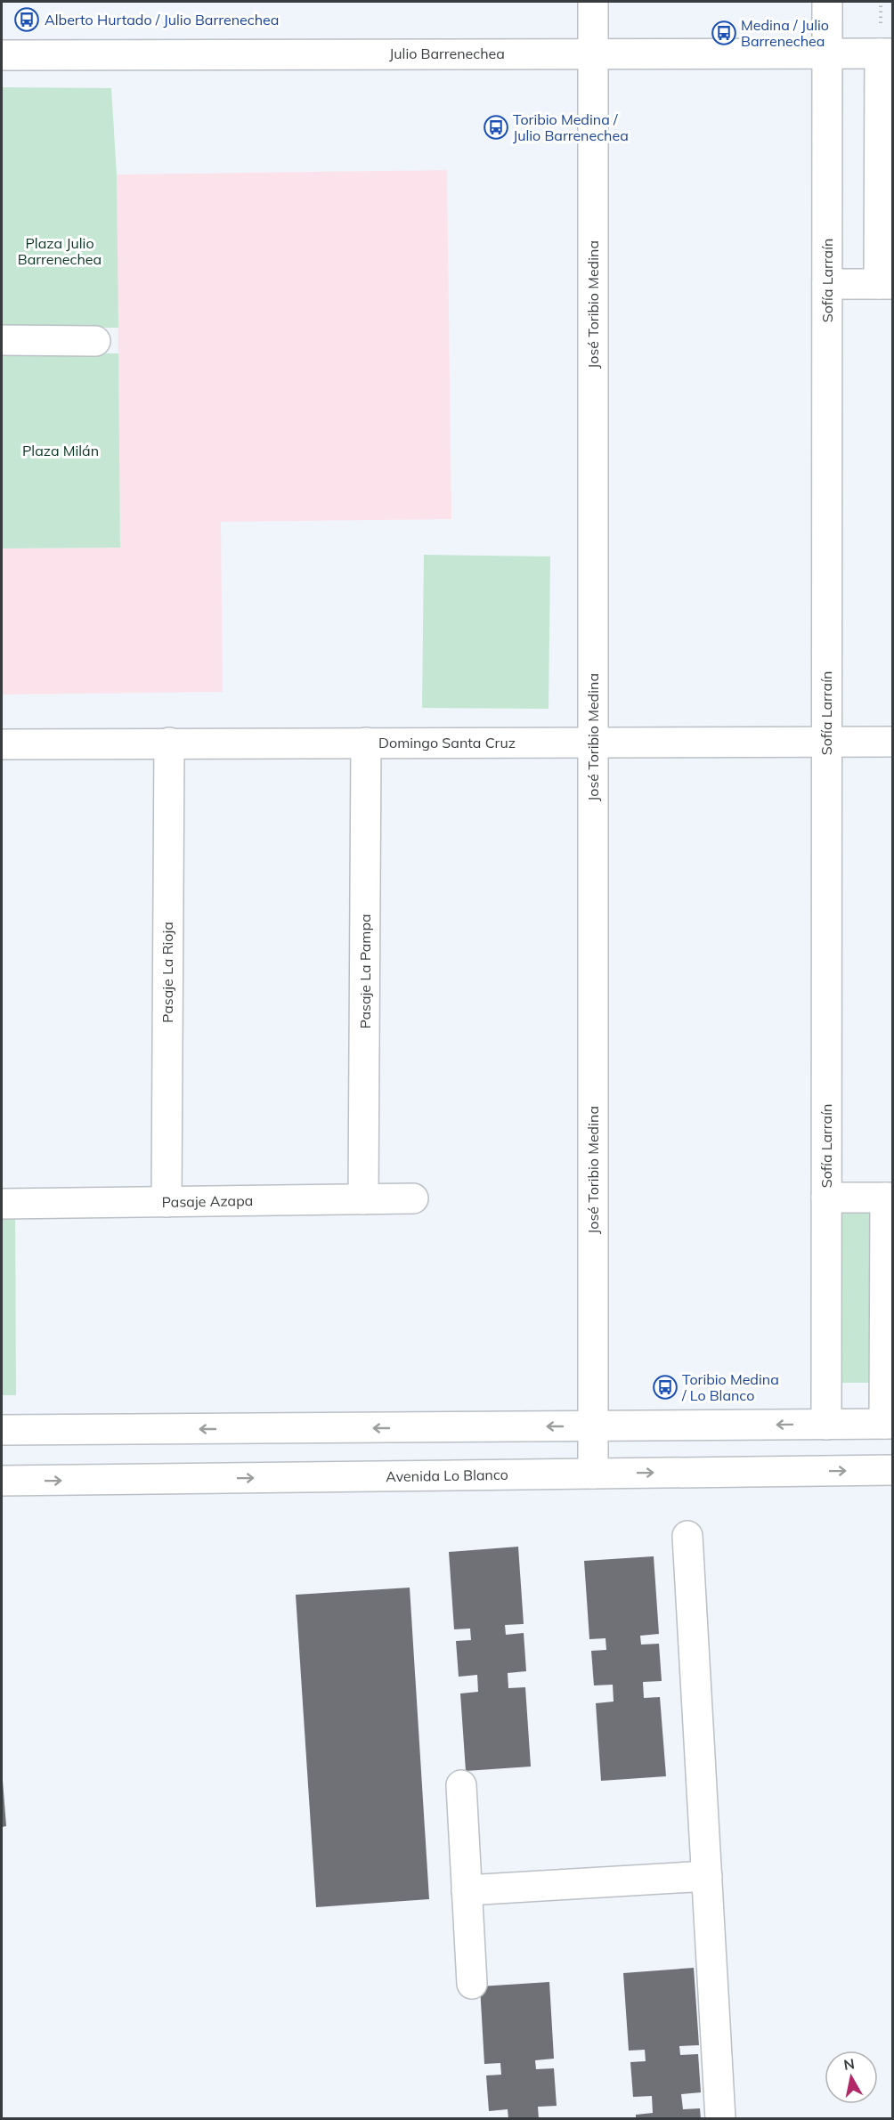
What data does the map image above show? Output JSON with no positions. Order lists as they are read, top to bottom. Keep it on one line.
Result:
{"streets":{"street":["Julio Barrenechea","Sofía Larraín","José Toribio Medina","Domingo Santa Cruz","Pasaje La Pampa","Pasaje La Rioja","Pasaje Azapa","Avenida Lo Blanco"]},"crossings":[["Julio Barrenechea","Sofía Larraín"],["Julio Barrenechea","José Toribio Medina"],["Sofía Larraín","Domingo Santa Cruz"],["José Toribio Medina","Domingo Santa Cruz"],["José Toribio Medina","Avenida Lo Blanco"],["Domingo Santa Cruz","Pasaje La Pampa"],["Domingo Santa Cruz","Pasaje La Rioja"],["Pasaje La Pampa","Pasaje Azapa"],["Pasaje La Rioja","Pasaje Azapa"]],"parks":["Plaza Julio Barrenechea","Plaza Milán"],"places":{"bus stop":["Alberto Hurtado / Julio Barrenechea","Medina / Julio Barrenechea","Toribio Medina / Julio Barrenechea","Toribio Medina / Lo Blanco"]},"north":"top"}
